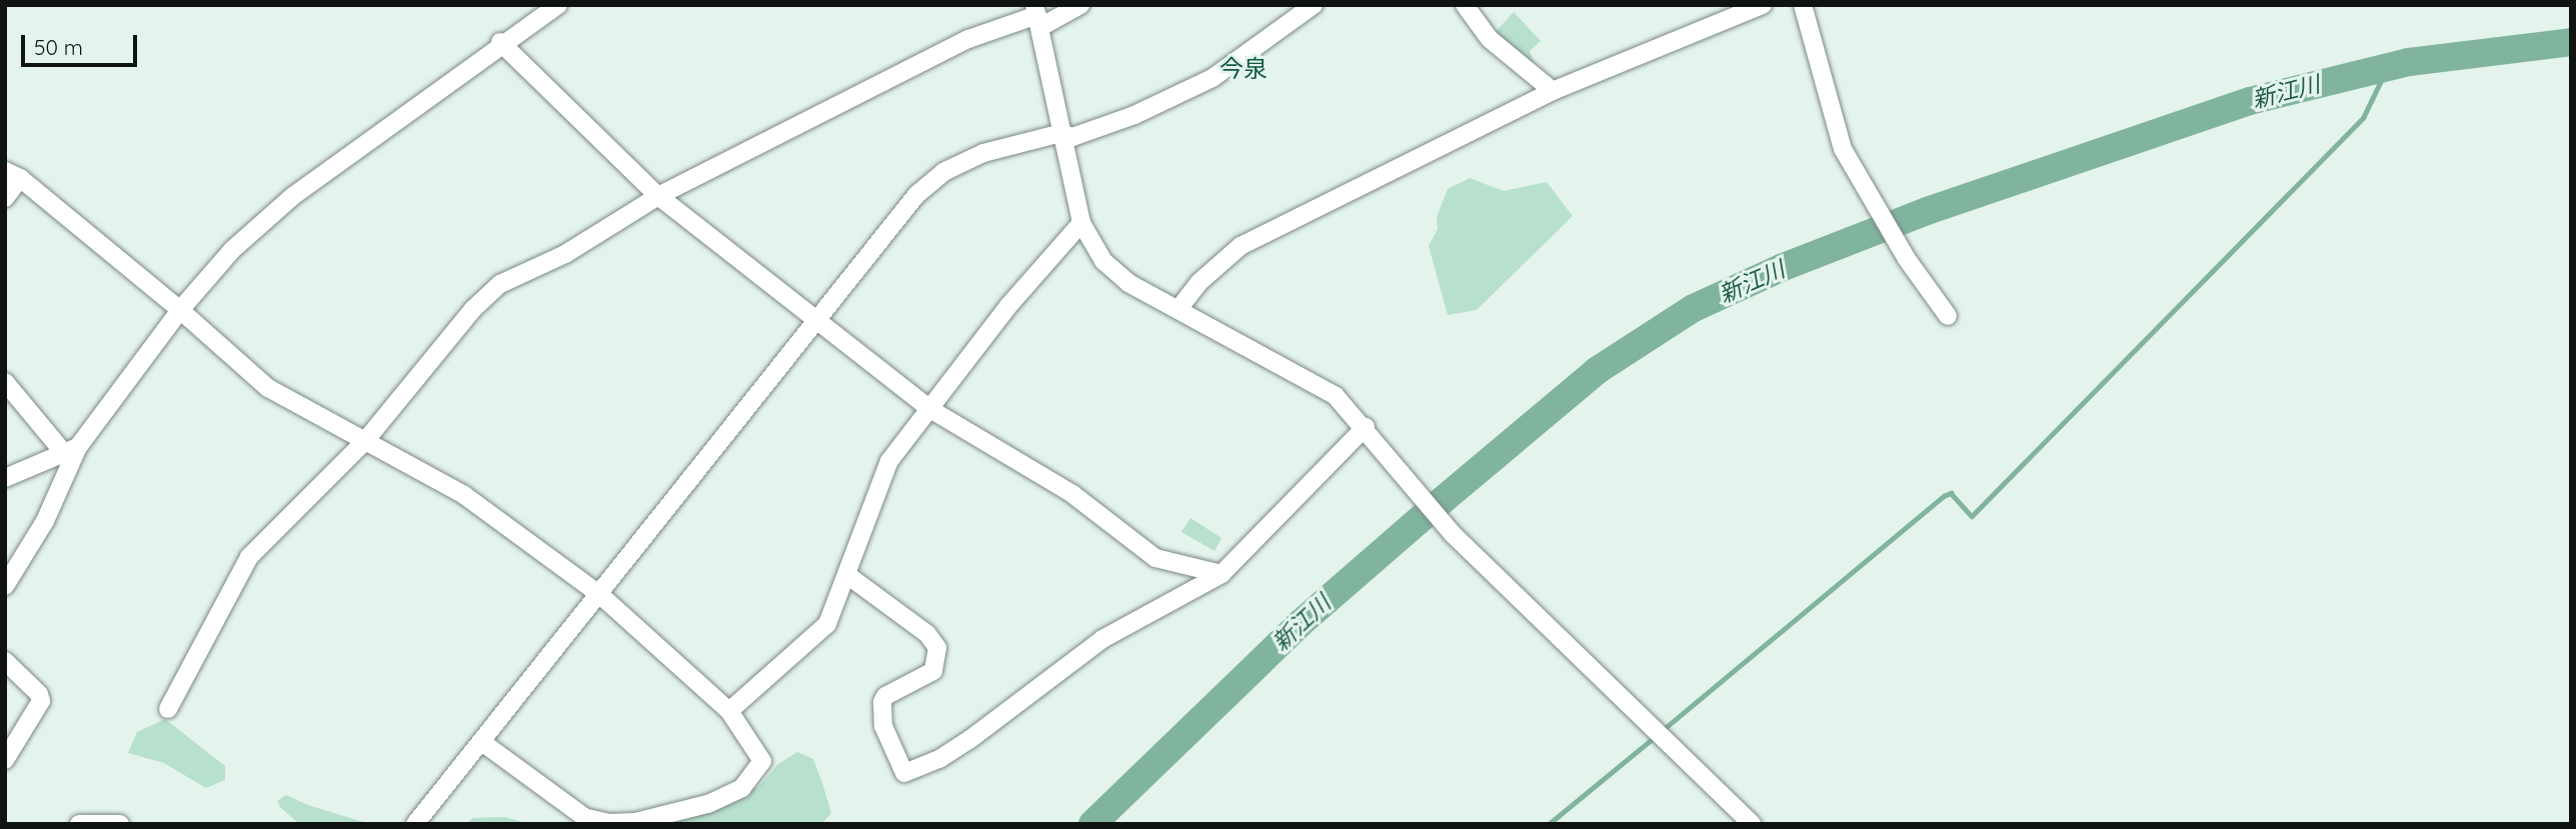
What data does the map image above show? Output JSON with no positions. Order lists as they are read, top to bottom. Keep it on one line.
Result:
{"districts":["今泉"],"water":["新江川"],"scale_bar":"50 m"}
